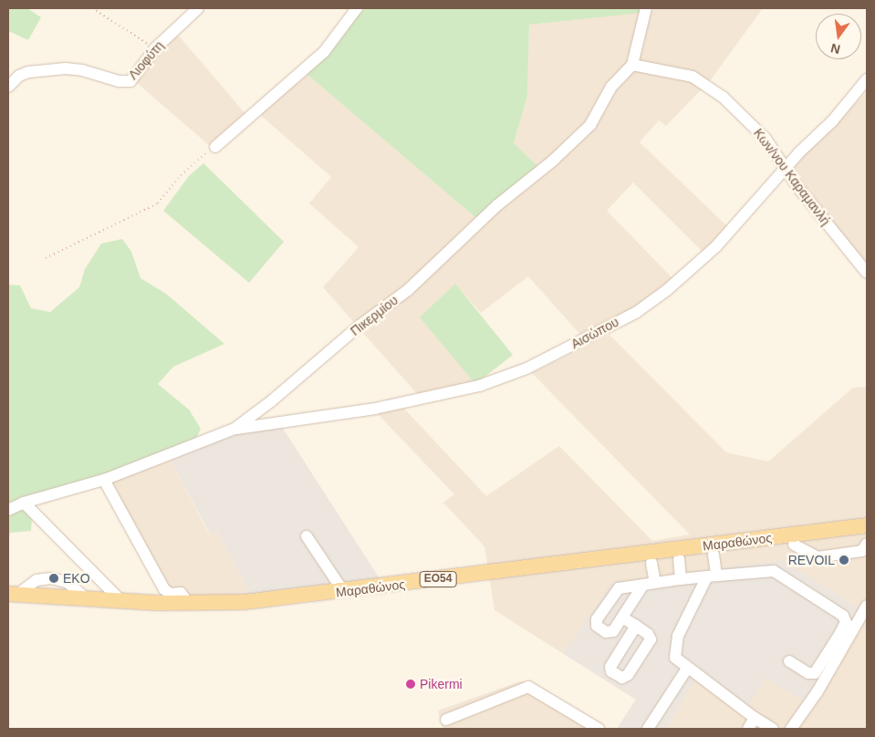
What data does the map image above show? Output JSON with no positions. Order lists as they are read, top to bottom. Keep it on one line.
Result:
{"streets":{"main road":["Μαραθώνος","ΕΟ54"],"street":["Λιοφύτη","Κων/νου Καραμανλή","Πικερμίου","Αισώπου"]},"crossings":[["Κων/νου Καραμανλή","Πικερμίου"],["Κων/νου Καραμανλή","Αισώπου"],["Πικερμίου","Αισώπου"]],"places":["REVOIL","EKO","Pikermi"],"north":"bottom"}
